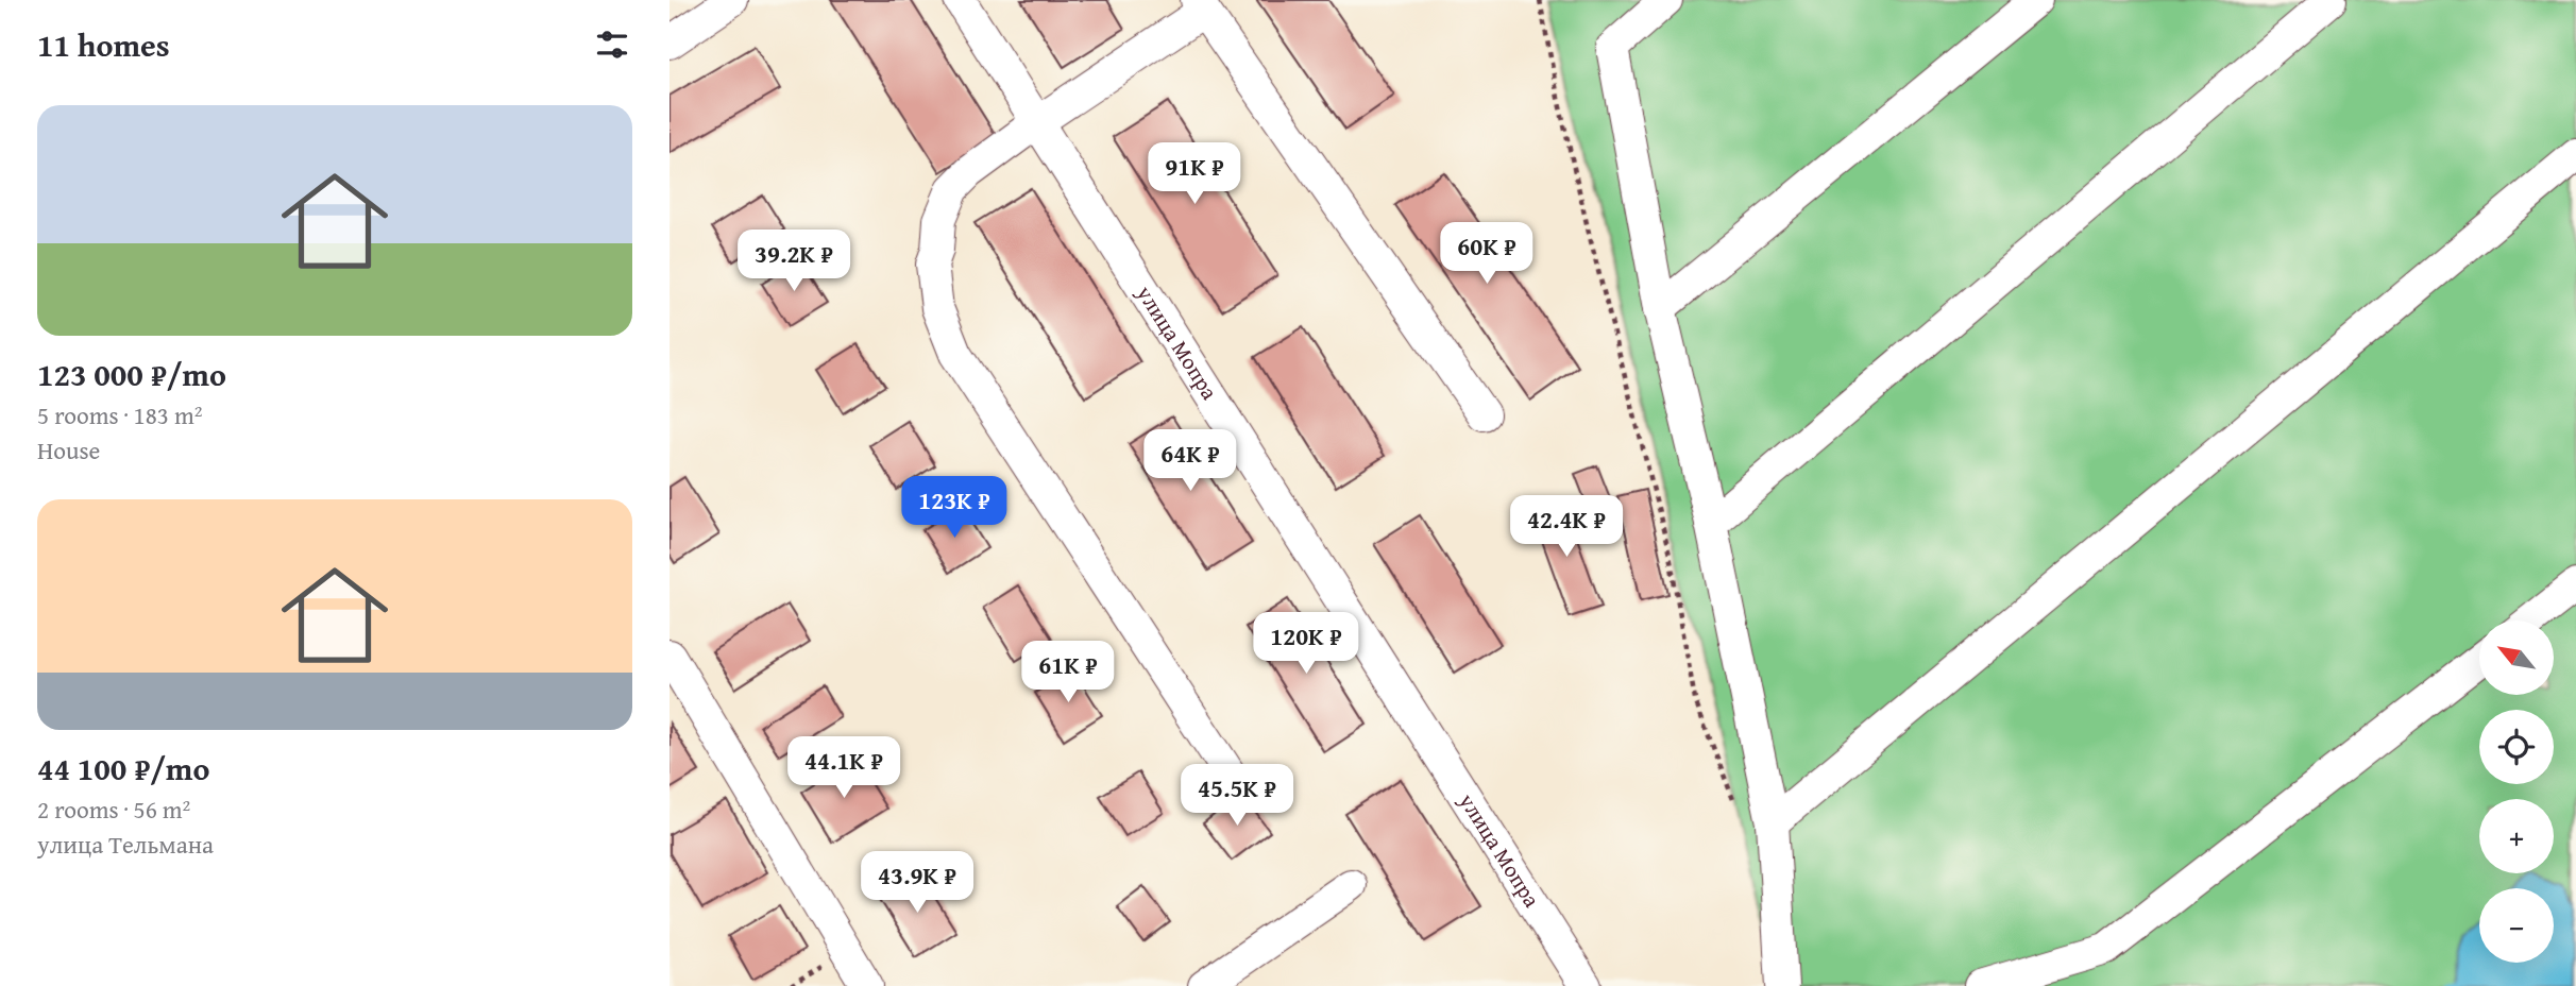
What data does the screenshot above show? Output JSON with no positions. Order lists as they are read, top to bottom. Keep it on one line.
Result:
{"streets":{"street":["улица Мопра"]},"north":"top left","page":{"heading":"11 homes","list":[{"name":"123 000 ₽/mo","note":"5 rooms · 183 m² · House"},{"name":"44 100 ₽/mo","note":"2 rooms · 56 m² · улица Тельмана"}],"price":["91K ₽","60K ₽","39.2K ₽","64K ₽","123K ₽","42.4K ₽","120K ₽","61K ₽","44.1K ₽","45.5K ₽","43.9K ₽"],"map_buttons":["+","−"]}}
